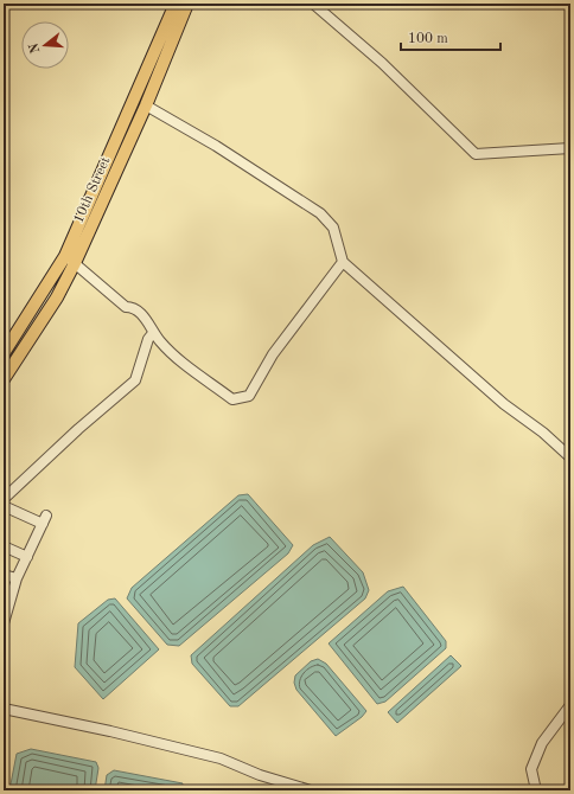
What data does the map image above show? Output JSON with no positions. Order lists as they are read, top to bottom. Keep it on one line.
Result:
{"streets":{"main road":["10th Street"]},"scale_bar":"100 m","north":"left"}
